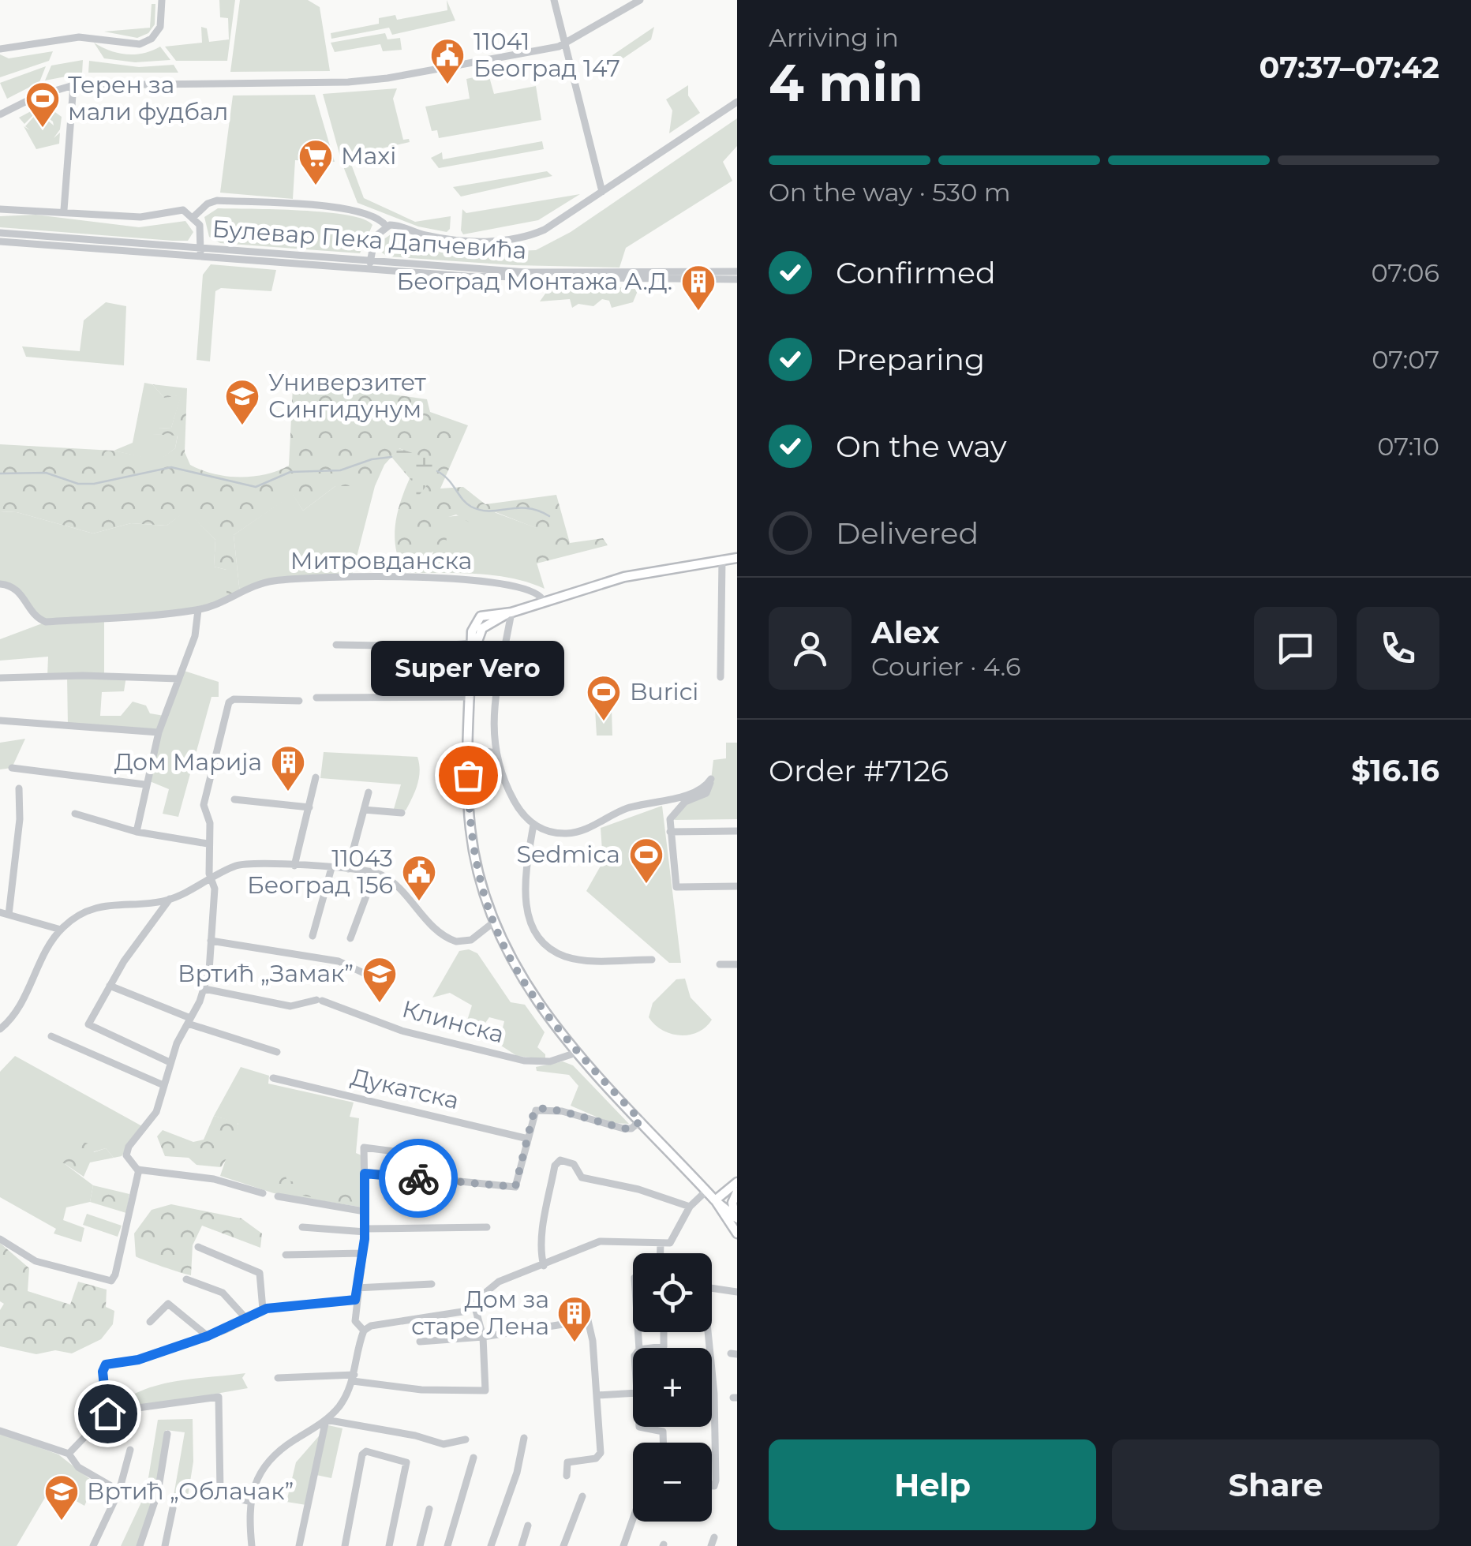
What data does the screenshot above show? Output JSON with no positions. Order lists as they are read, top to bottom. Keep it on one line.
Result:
{"streets":{"street":["Булевар Пека Дапчевића","Митровданска","Клинска","Дукатска"]},"places":{"public building":["11041 Београд 147","11043 Београд 156"],"sports":["Терен за мали фудбал","Burici","Sedmica"],"supermarket":["Maxi"],"building":["Београд Монтажа А.Д.","Дом Марија","Дом за старе Лена"],"school or university":["Универзитет Сингидунум","Вртић „Замак”","Вртић „Облачак”"],"other":["Super Vero"]},"page":{"heading":["4 min","Arriving in","07:37–07:42"],"panel":["Alex","Courier · 4.6","Order #7126","$16.16"],"bar":"On the way · 530 m","list":[["Confirmed","07:06"],["Preparing","07:07"],["On the way","07:10"],"Delivered"],"bubble":"Super Vero","map_buttons":["+","−"],"buttons":["Help","Share"]}}
